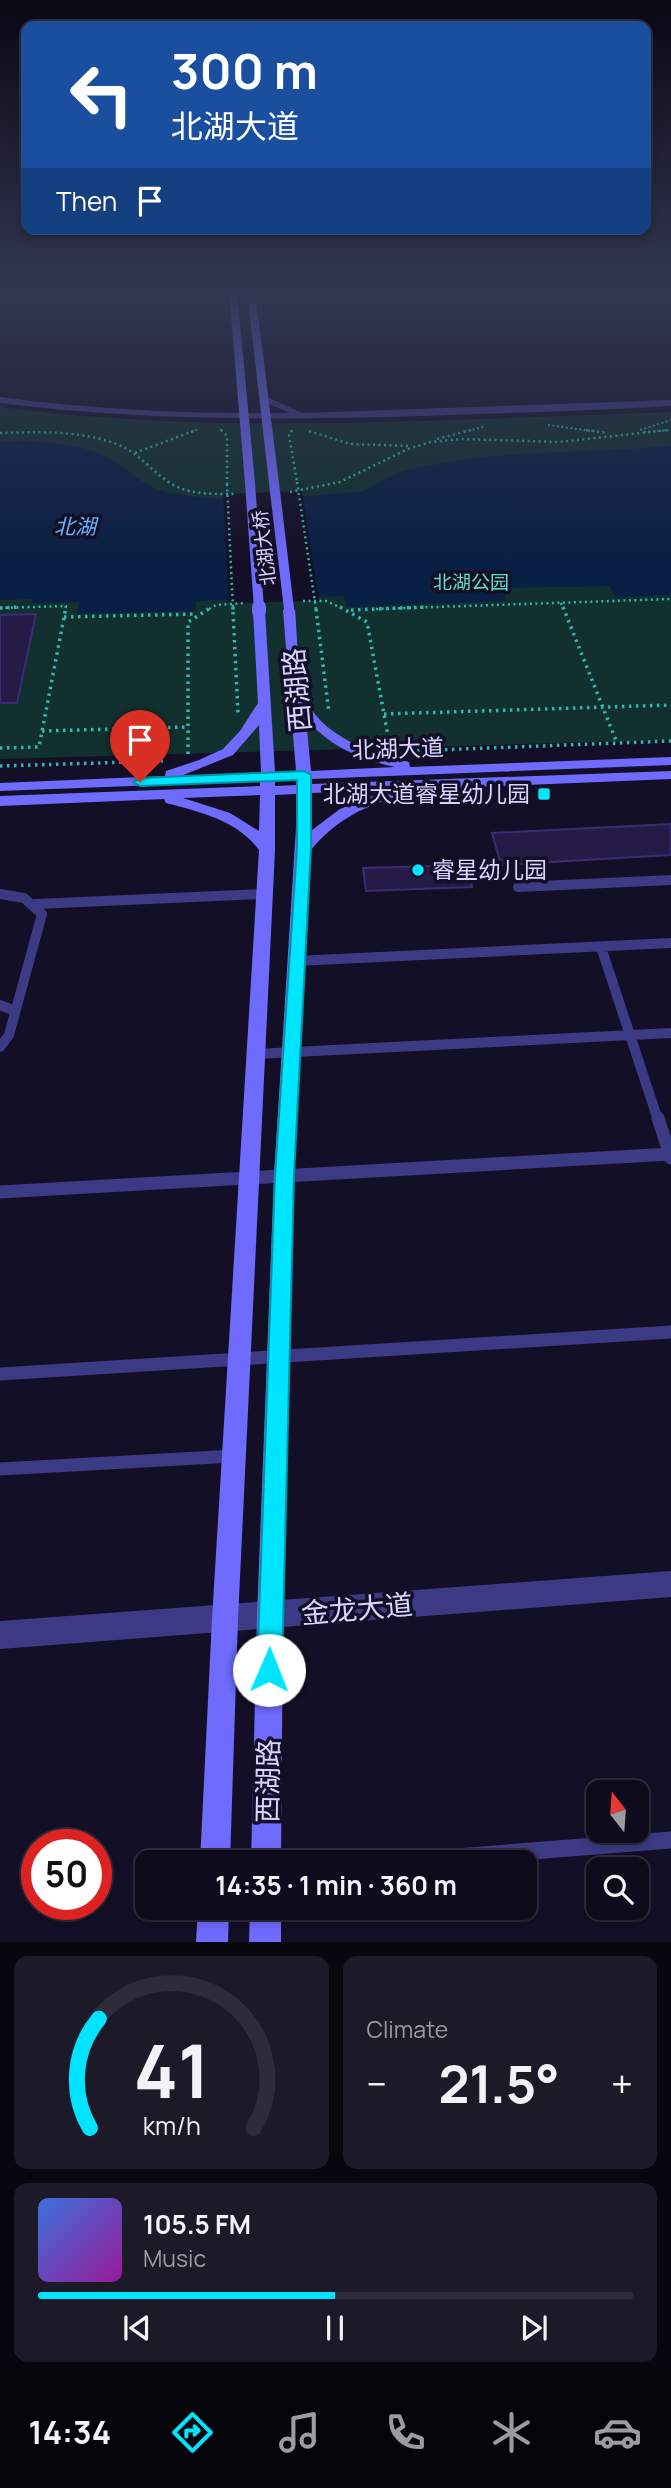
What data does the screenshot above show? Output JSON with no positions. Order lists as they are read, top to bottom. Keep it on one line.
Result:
{"streets":{"main road":["北湖大桥","西湖路","北湖大道"],"street":["金龙大道"]},"crossings":[["北湖大桥","西湖路"],["西湖路","北湖大道"],["西湖路","金龙大道"]],"water":["北湖"],"parks":["北湖公园"],"places":{"transit":["北湖大道睿星幼儿园"],"other":["睿星幼儿园"]},"north":"top","page":{"turn":["300 m","北湖大道"],"then":"Then","limit":"50","trip":"14:35 · 1 min · 360 m","tile":"Climate","heat":["−","21.5°","+"],"song":["105.5 FM","Music"],"tabs":"14:34","gauge":["41","km/h"]}}
